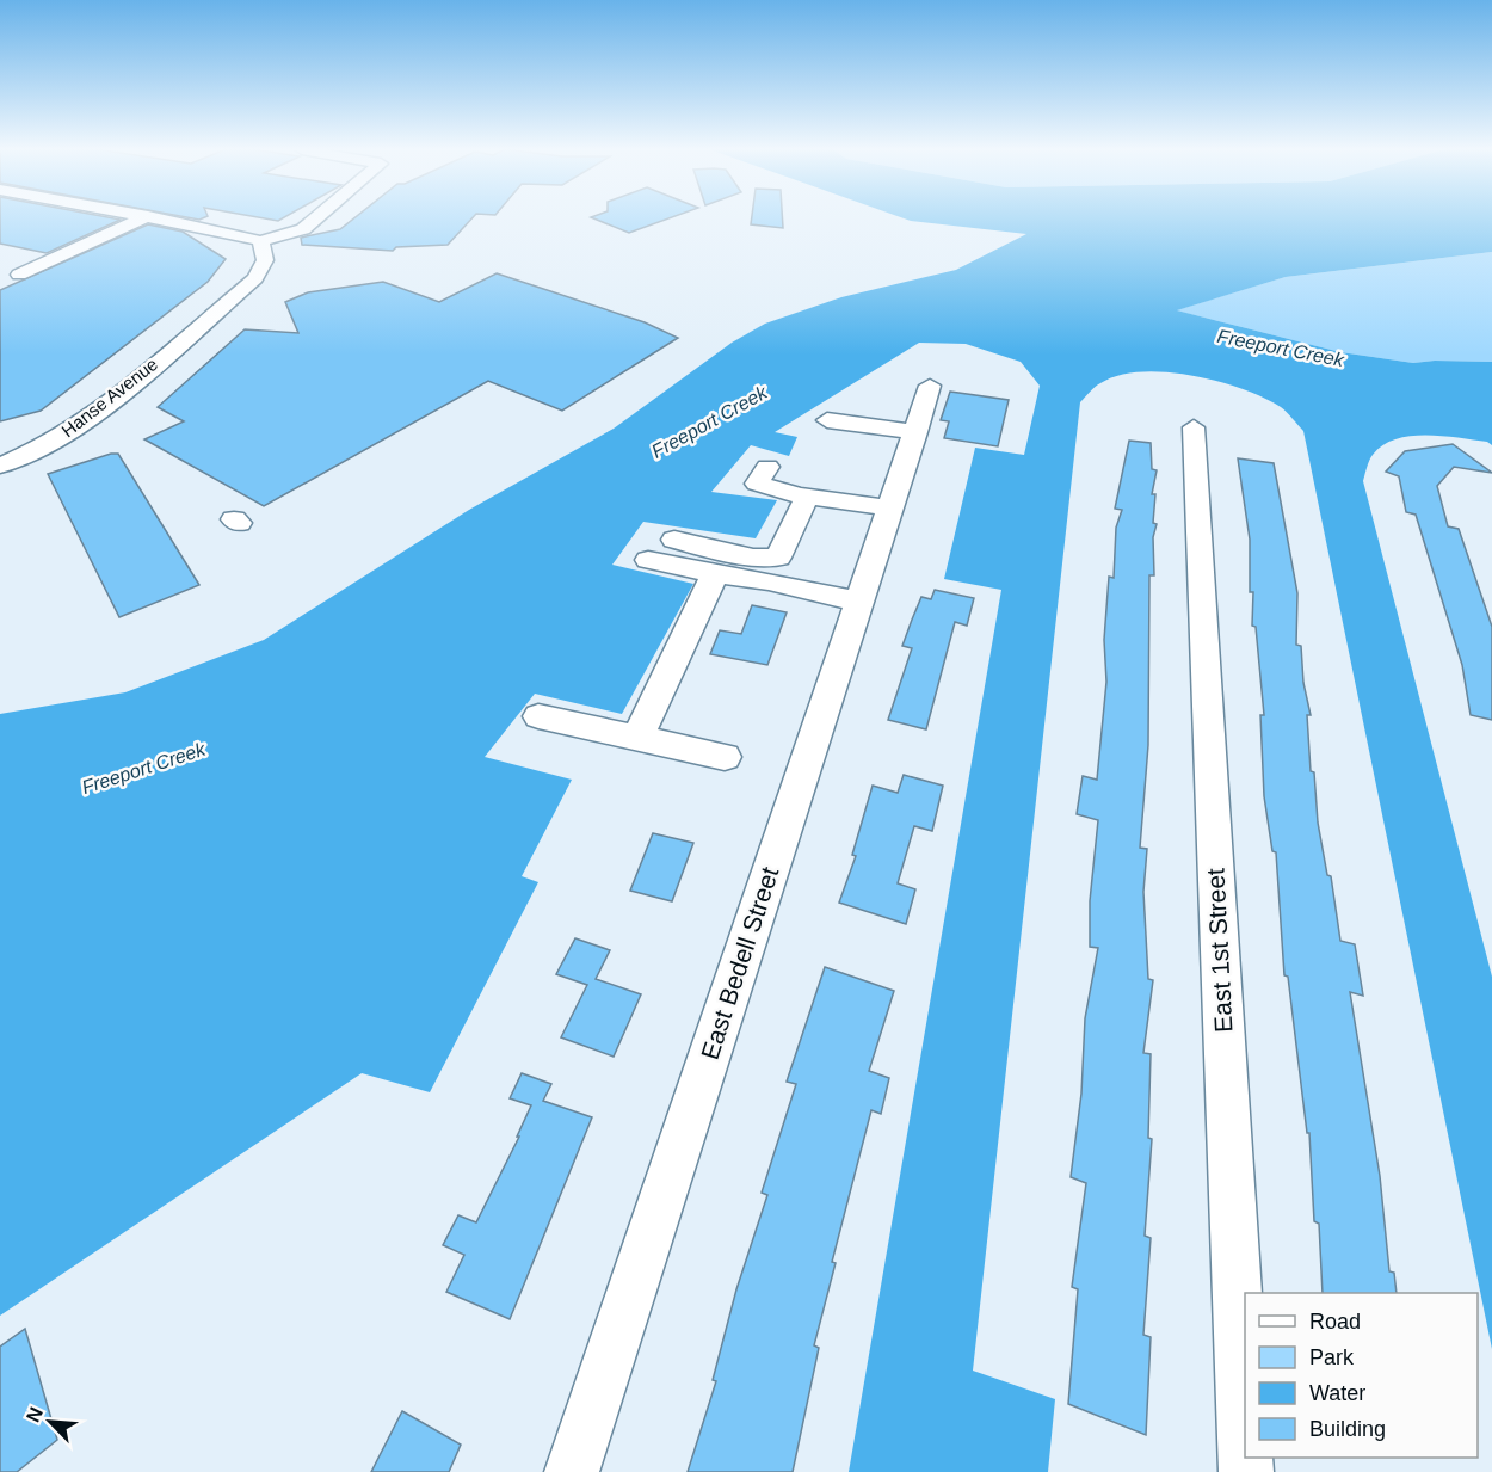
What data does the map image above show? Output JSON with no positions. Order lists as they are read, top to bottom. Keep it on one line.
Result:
{"streets":{"street":["Hanse Avenue","East 1st Street","East Bedell Street"]},"water":["Freeport Creek"],"legend":["Road","Park","Water","Building"],"north":"top left"}
